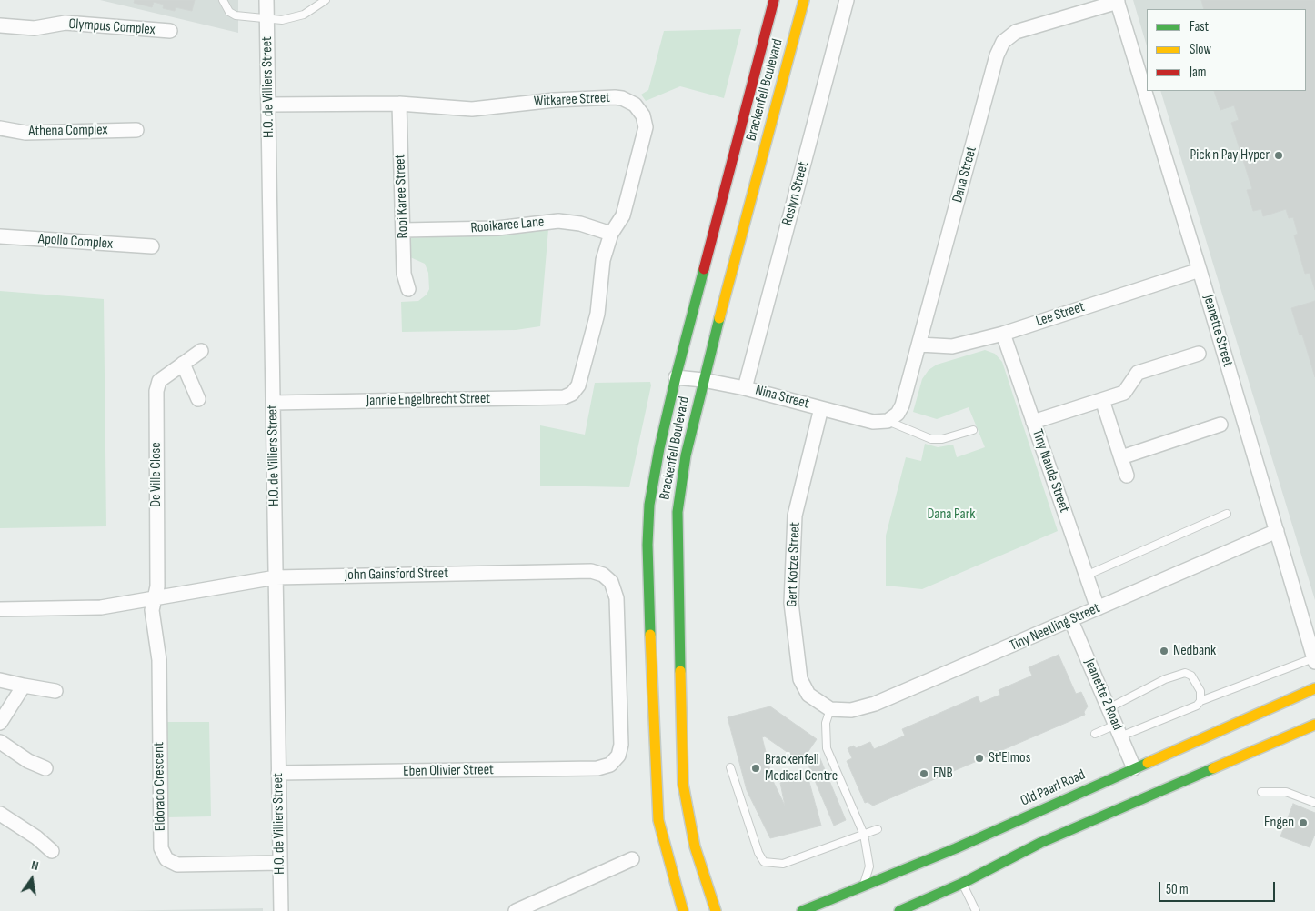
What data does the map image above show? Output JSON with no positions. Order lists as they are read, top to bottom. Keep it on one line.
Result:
{"streets":{"street":["Olympus Complex","H.O. de Villiers Street","Brackenfell Boulevard","Witkaree Street","Athena Complex","Dana Street","Roslyn Street","Rooi Karee Street","Rooikaree Lane","Apollo Complex","Lee Street","Jeanette Street","Nina Street","Jannie Engelbrecht Street","Tiny Naude Street","De Ville Close","Gert Kotze Street","John Gainsford Street","Tiny Neetling Street","Jeanette 2 Road","Eben Olivier Street","Eldorado Crescent","Old Paarl Road"]},"crossings":[["H.O. de Villiers Street","Witkaree Street"],["H.O. de Villiers Street","Jannie Engelbrecht Street"],["H.O. de Villiers Street","John Gainsford Street"],["H.O. de Villiers Street","Eben Olivier Street"],["H.O. de Villiers Street","Eldorado Crescent"],["Brackenfell Boulevard","Nina Street"],["Witkaree Street","Rooi Karee Street"],["Witkaree Street","Rooikaree Lane"],["Witkaree Street","Jannie Engelbrecht Street"],["Dana Street","Lee Street"],["Dana Street","Jeanette Street"],["Dana Street","Nina Street"],["Roslyn Street","Nina Street"],["Rooi Karee Street","Rooikaree Lane"],["Lee Street","Jeanette Street"],["Lee Street","Tiny Naude Street"],["Jeanette Street","Tiny Neetling Street"],["Nina Street","Gert Kotze Street"],["Tiny Naude Street","Tiny Neetling Street"],["De Ville Close","John Gainsford Street"],["De Ville Close","Eldorado Crescent"],["Gert Kotze Street","Tiny Neetling Street"],["John Gainsford Street","Eben Olivier Street"],["John Gainsford Street","Eldorado Crescent"],["Tiny Neetling Street","Jeanette 2 Road"],["Jeanette 2 Road","Old Paarl Road"]],"parks":["Dana Park"],"places":["Pick n Pay Hyper","Nedbank","St'Elmos","Brackenfell Medical Centre","FNB","Engen"],"legend":["Fast","Slow","Jam"],"scale_bar":"50 m","north":"top"}
